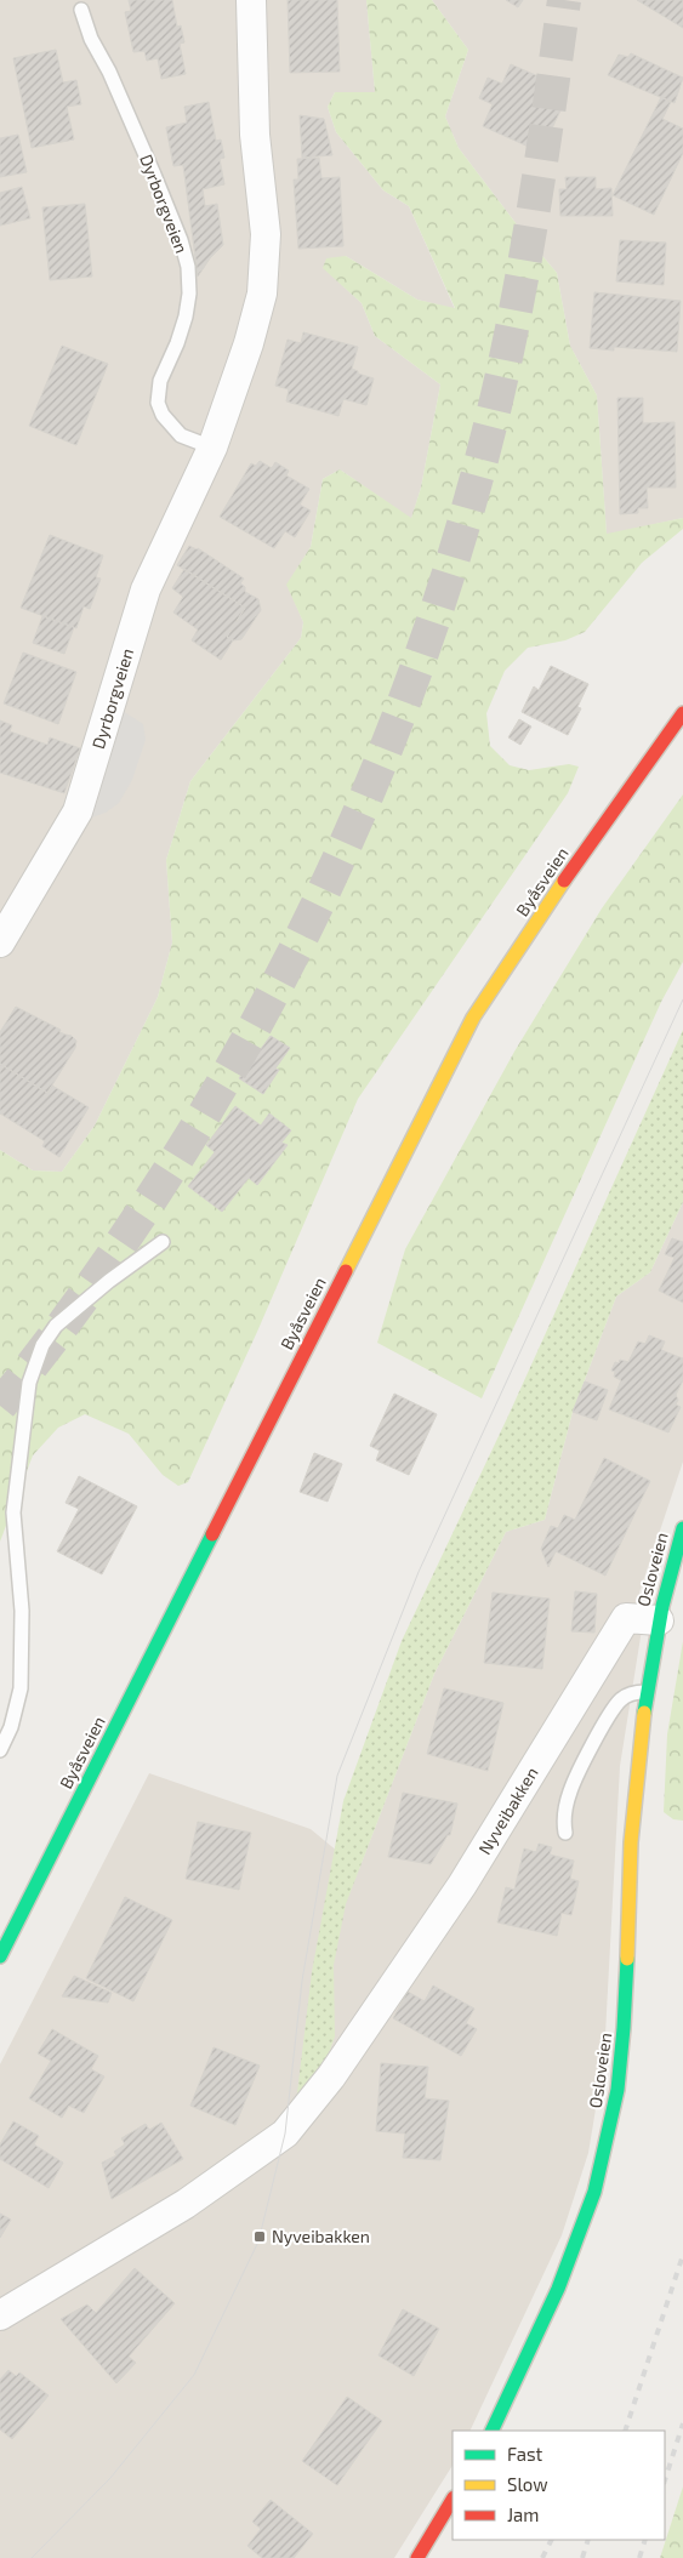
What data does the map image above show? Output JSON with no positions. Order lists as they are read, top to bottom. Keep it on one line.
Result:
{"streets":{"main road":["Byåsveien","Osloveien"],"street":["Dyrborgveien","Nyveibakken"]},"crossings":[["Osloveien","Nyveibakken"]],"places":{"transit":["Nyveibakken"]},"legend":["Fast","Slow","Jam"]}
